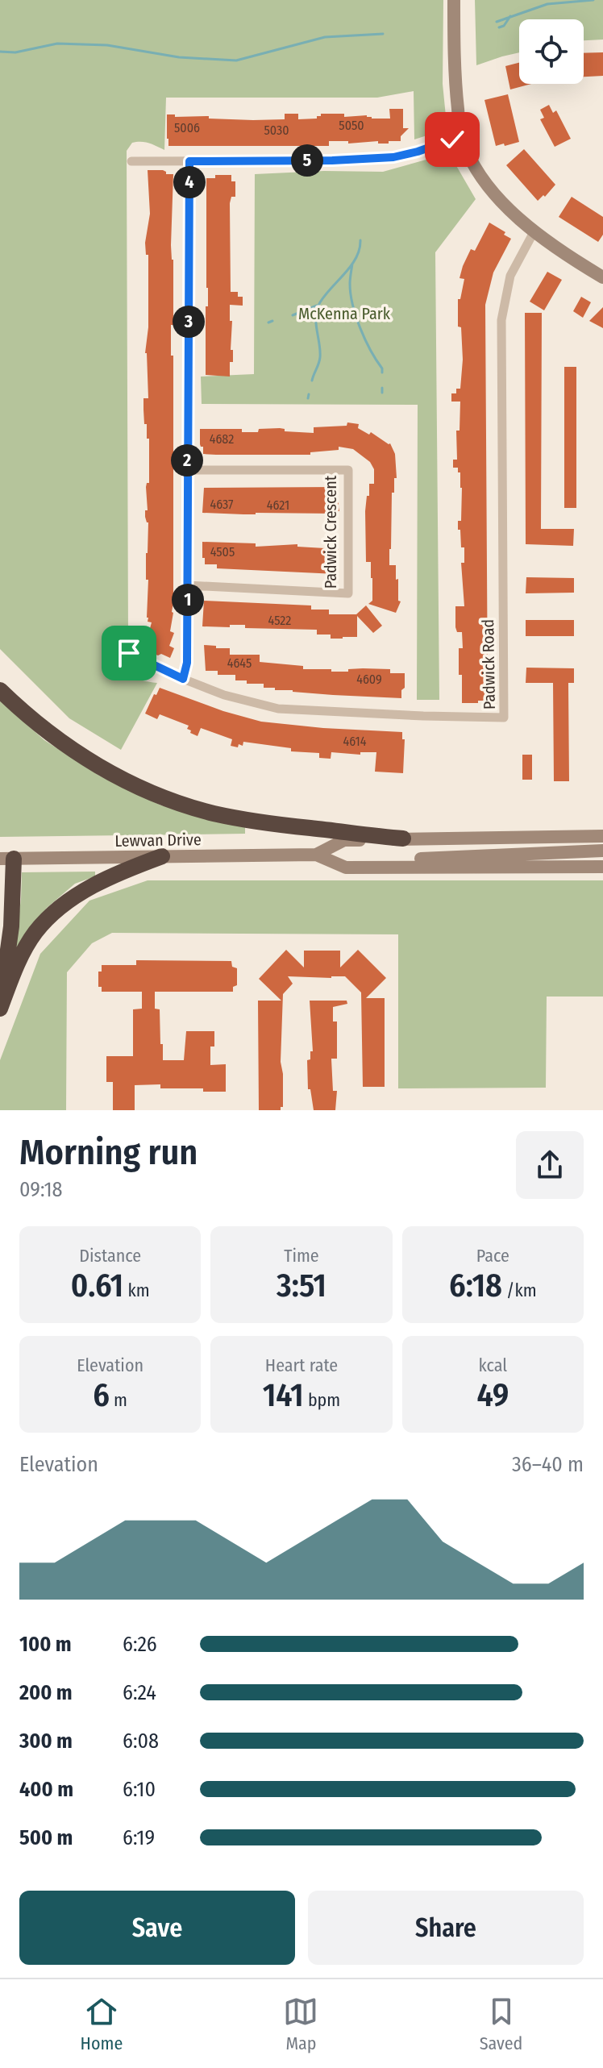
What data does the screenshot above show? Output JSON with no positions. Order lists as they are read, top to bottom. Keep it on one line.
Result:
{"streets":{"main road":["Lewvan Drive"],"street":["Padwick Crescent","Padwick Road"]},"parks":["McKenna Park"],"house_numbers":["5050","5006","5030","4682","4637","4621","4505","4522","4645","4609","4614"],"page":{"pins":["5","4","3","2","1"],"heading":["Morning run","09:18"],"stats":[["Distance","0.61 km"],["Time","3:51"],["Pace","6:18 /km"],["Elevation","6 m"],["Heart rate","141 bpm"],["kcal","49"]],"chart":["Elevation","36–40 m"],"list":[{"name":"100 m","note":"6:26"},{"name":"200 m","note":"6:24"},{"name":"300 m","note":"6:08"},{"name":"400 m","note":"6:10"},{"name":"500 m","note":"6:19"}],"buttons":["Save","Share"],"tabs":["Home","Map","Saved"]}}
